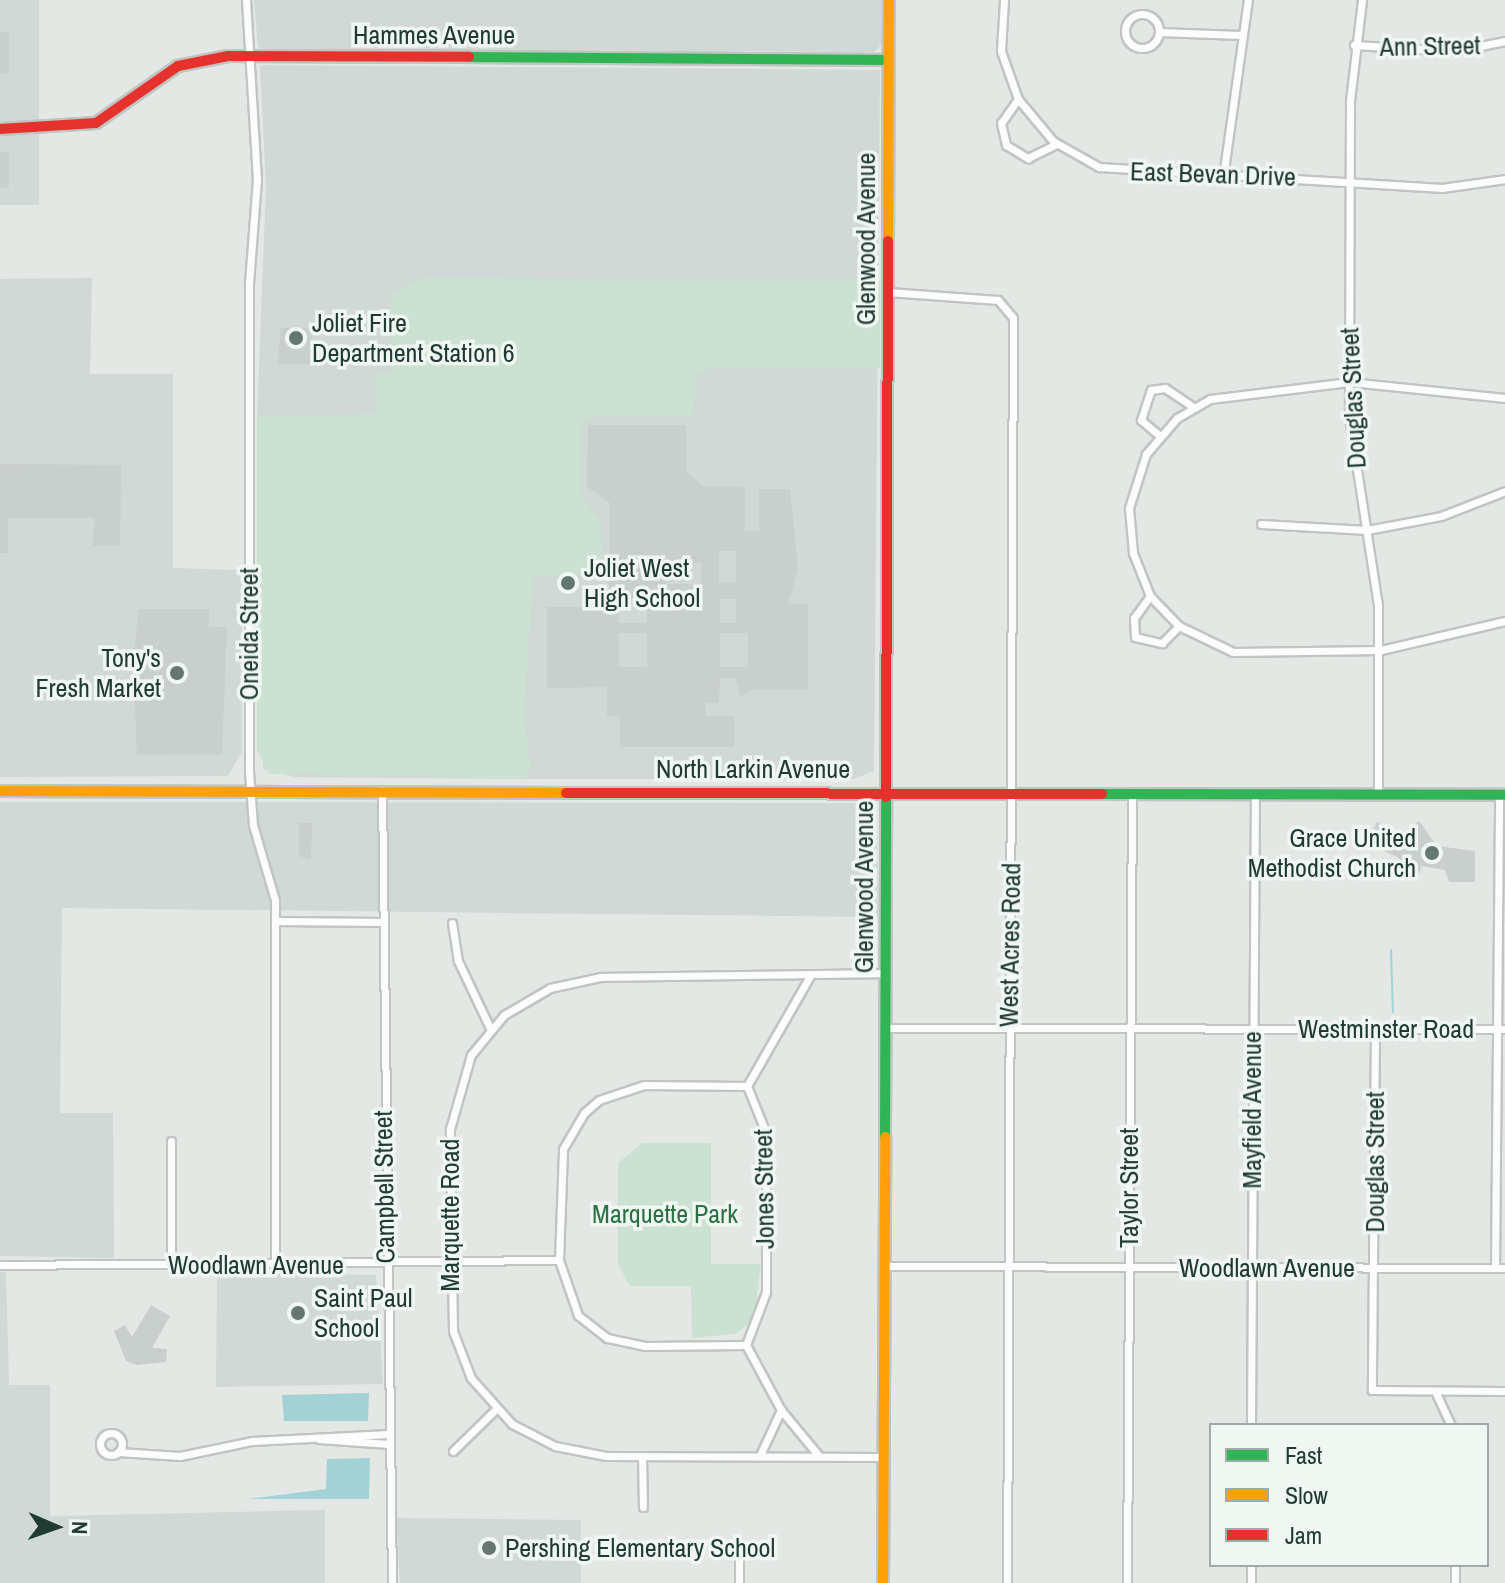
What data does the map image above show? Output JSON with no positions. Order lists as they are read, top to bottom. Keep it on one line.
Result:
{"streets":{"street":["Hammes Avenue","Ann Street","East Bevan Drive","Glenwood Avenue","Douglas Street","Oneida Street","North Larkin Avenue","West Acres Road","Westminster Road","Mayfield Avenue","Campbell Street","Taylor Street","Jones Street","Marquette Road","Woodlawn Avenue"]},"crossings":[["Hammes Avenue","Glenwood Avenue"],["Hammes Avenue","Oneida Street"],["Ann Street","Douglas Street"],["East Bevan Drive","Douglas Street"],["Glenwood Avenue","North Larkin Avenue"],["Glenwood Avenue","West Acres Road"],["Glenwood Avenue","Westminster Road"],["Glenwood Avenue","Marquette Road"],["Glenwood Avenue","Woodlawn Avenue"],["Douglas Street","North Larkin Avenue"],["Douglas Street","Westminster Road"],["Douglas Street","Woodlawn Avenue"],["Oneida Street","North Larkin Avenue"],["Oneida Street","Woodlawn Avenue"],["North Larkin Avenue","West Acres Road"],["North Larkin Avenue","Mayfield Avenue"],["North Larkin Avenue","Campbell Street"],["North Larkin Avenue","Taylor Street"],["West Acres Road","Westminster Road"],["West Acres Road","Woodlawn Avenue"],["Westminster Road","Mayfield Avenue"],["Westminster Road","Taylor Street"],["Mayfield Avenue","Woodlawn Avenue"],["Campbell Street","Woodlawn Avenue"],["Taylor Street","Woodlawn Avenue"],["Jones Street","Woodlawn Avenue"],["Marquette Road","Woodlawn Avenue"]],"parks":["Marquette Park"],"places":["Joliet Fire Department Station 6","Joliet West High School","Tony's Fresh Market","Grace United Methodist Church","Saint Paul School","Pershing Elementary School"],"legend":["Fast","Slow","Jam"],"north":"right"}
